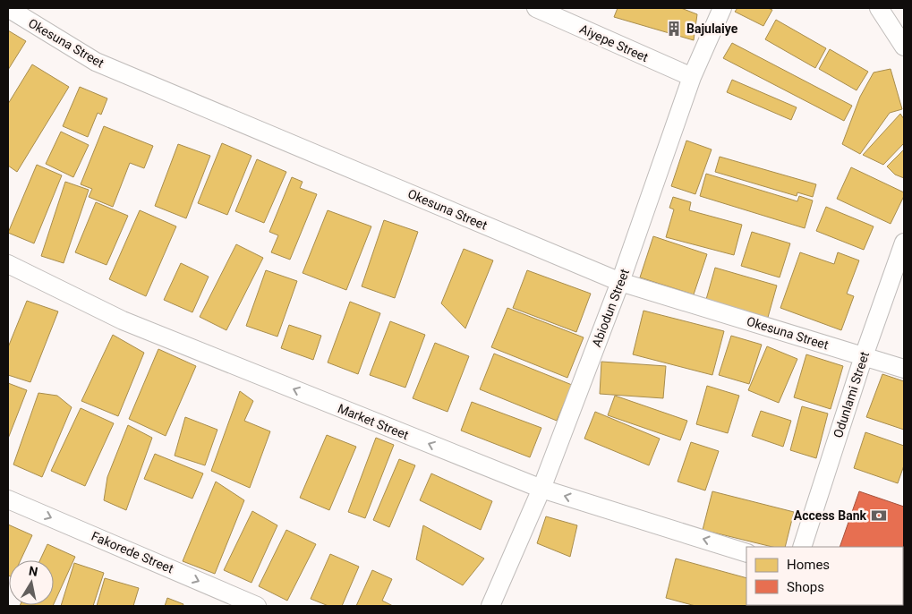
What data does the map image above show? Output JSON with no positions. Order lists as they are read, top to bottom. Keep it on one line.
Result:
{"streets":{"street":["Okesuna Street","Aiyepe Street","Abiodun Street","Odunlami Street","Market Street","Fakorede Street"]},"crossings":[["Okesuna Street","Abiodun Street"],["Okesuna Street","Odunlami Street"],["Aiyepe Street","Abiodun Street"],["Abiodun Street","Market Street"]],"one_way":["Market Street","Fakorede Street"],"places":{"building":["Bajulaiye"],"bank":["Access Bank"]},"legend":["Homes","Shops"],"north":"top"}
